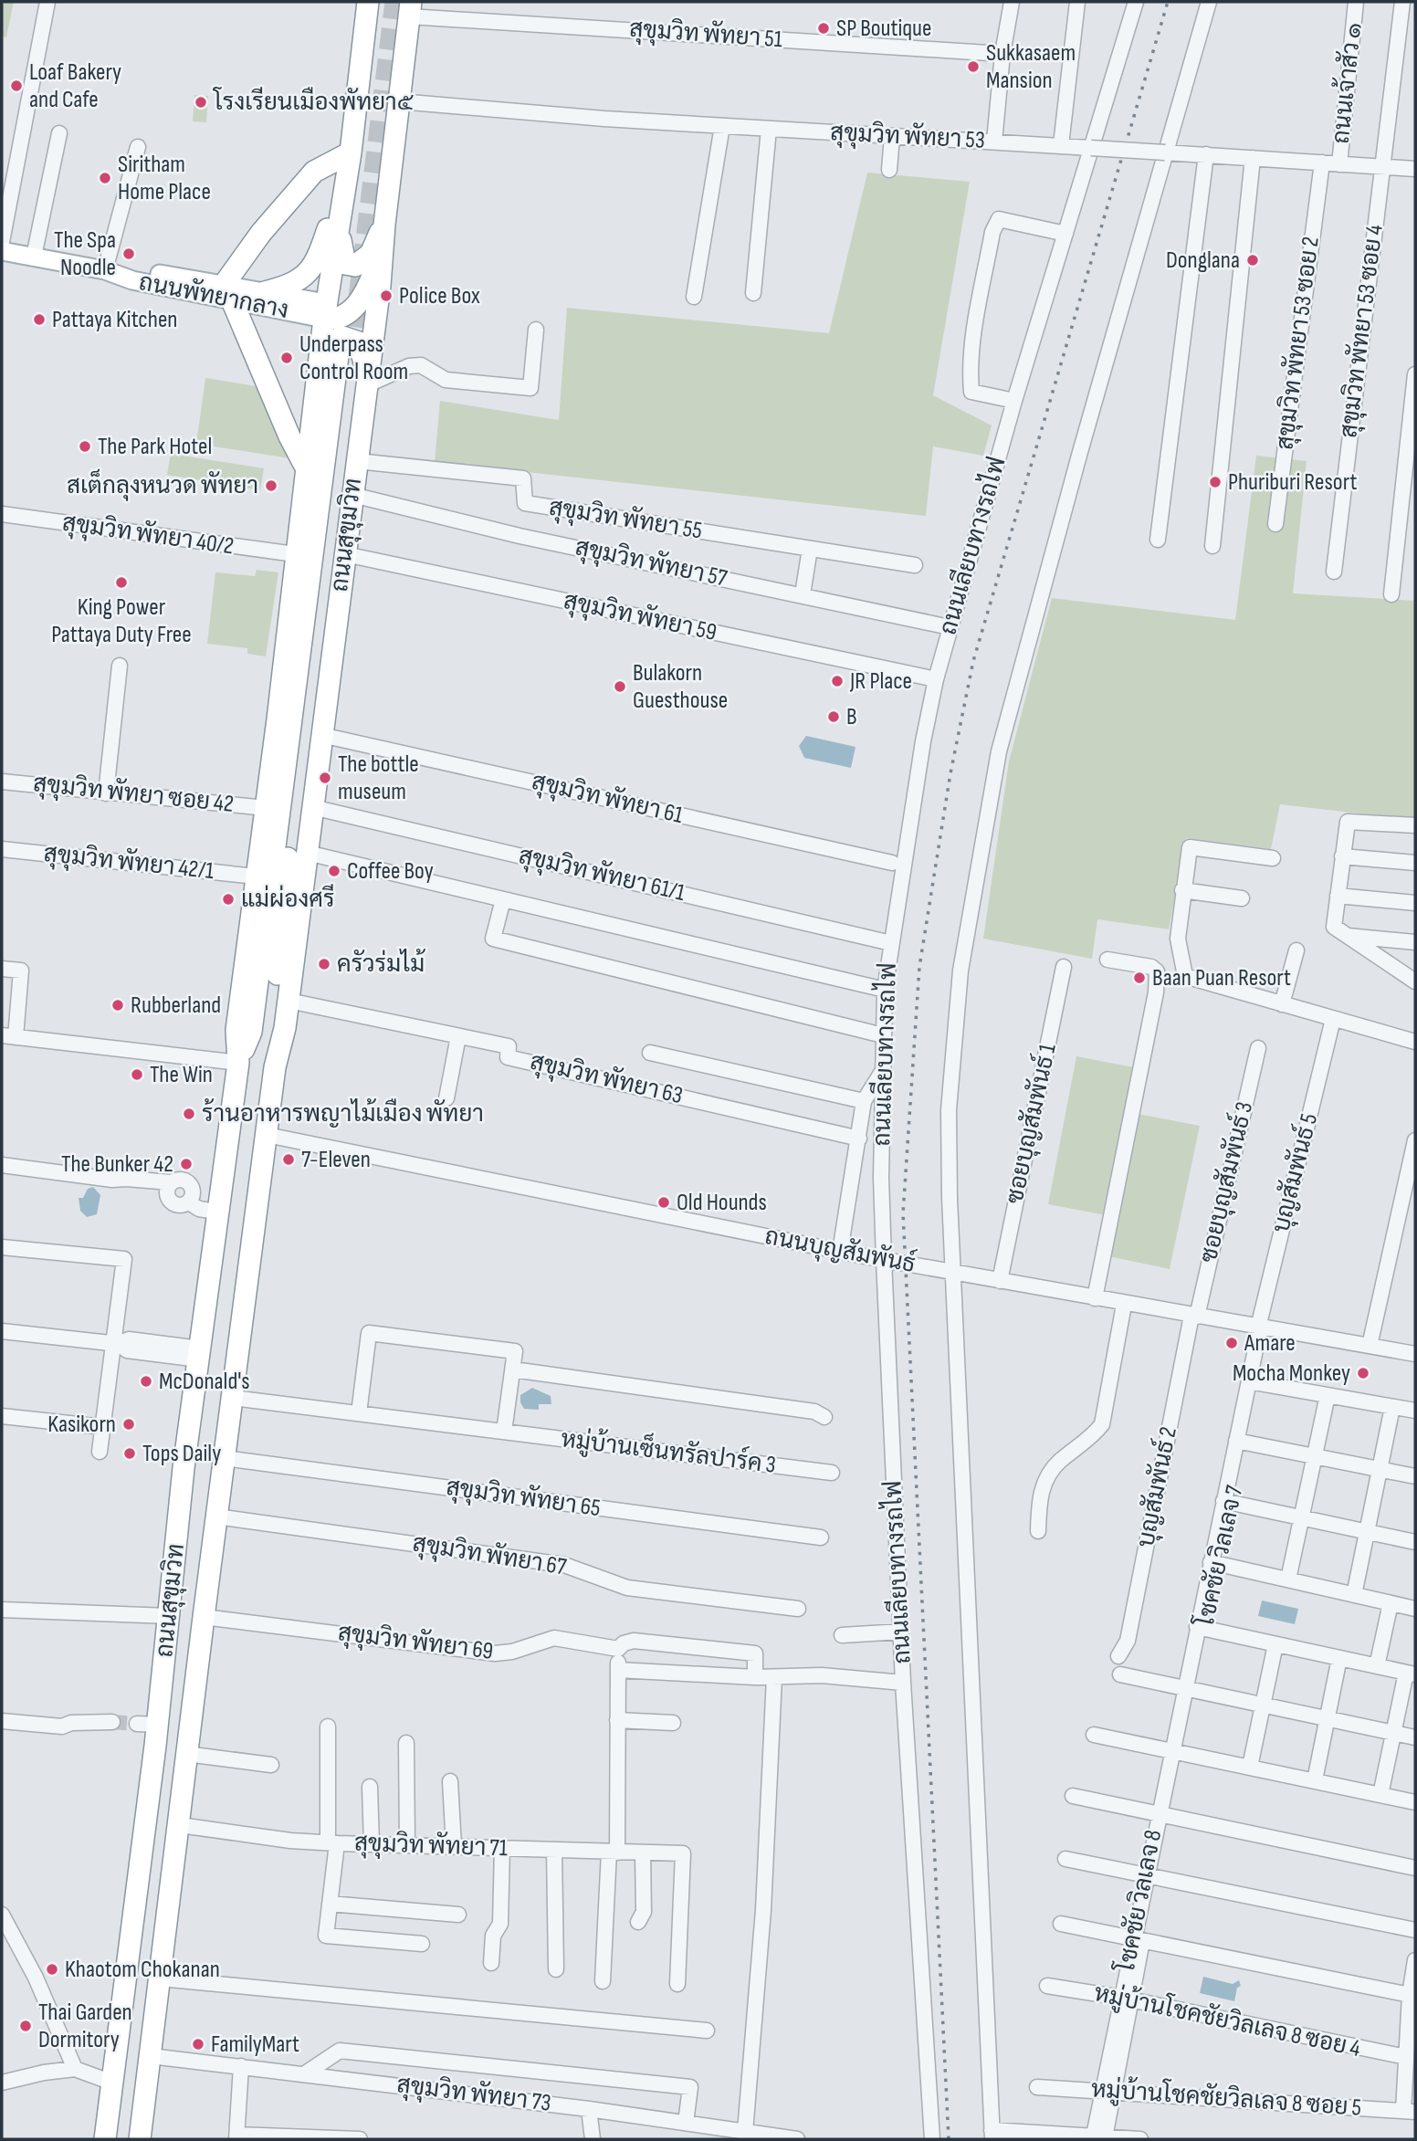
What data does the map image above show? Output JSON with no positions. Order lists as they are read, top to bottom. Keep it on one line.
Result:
{"streets":{"highway":["ถนนสุขุมวิท"],"main road":["ถนนพัทยากลาง"],"street":["สุขุมวิท พัทยา 51","ถนนเจ้าสัว ๑","สุขุมวิท พัทยา 53","สุขุมวิท พัทยา 53 ซอย 4","สุขุมวิท พัทยา 53 ซอย 2","สุขุมวิท พัทยา 55","สุขุมวิท พัทยา 40/2","ถนนเลียบทางรถไฟ","สุขุมวิท พัทยา 57","สุขุมวิท พัทยา 59","สุขุมวิท พัทยา ซอย 42","สุขุมวิท พัทยา 61","สุขุมวิท พัทยา 42/1","สุขุมวิท พัทยา 61/1","สุขุมวิท พัทยา 63","ซอยบุญสัมพันธ์ 1","บุญสัมพันธ์ 5","ซอยบุญสัมพันธ์ 3","ถนนบุญสัมพันธ์","หมู่บ้านเซ็นทรัลปาร์ค 3","บุญสัมพันธ์ 2","สุขุมวิท พัทยา 65","สุขุมวิท พัทยา 67","โชคชัย วิลเลจ 7","สุขุมวิท พัทยา 69","สุขุมวิท พัทยา 71","โชคชัย วิลเลจ 8","หมู่บ้านโชคชัยวิลเลจ 8 ซอย 4","สุขุมวิท พัทยา 73","หมู่บ้านโชคชัยวิลเลจ 8 ซอย 5"]},"crossings":[["สุขุมวิท พัทยา 51","ถนนสุขุมวิท"],["ถนนเจ้าสัว ๑","สุขุมวิท พัทยา 53"],["สุขุมวิท พัทยา 53","สุขุมวิท พัทยา 53 ซอย 4"],["สุขุมวิท พัทยา 53","สุขุมวิท พัทยา 53 ซอย 2"],["สุขุมวิท พัทยา 53","ถนนสุขุมวิท"],["สุขุมวิท พัทยา 53","ถนนเลียบทางรถไฟ"],["ถนนพัทยากลาง","ถนนสุขุมวิท"],["สุขุมวิท พัทยา 55","ถนนสุขุมวิท"],["สุขุมวิท พัทยา 40/2","ถนนสุขุมวิท"],["ถนนสุขุมวิท","สุขุมวิท พัทยา 57"],["ถนนสุขุมวิท","สุขุมวิท พัทยา 59"],["ถนนสุขุมวิท","สุขุมวิท พัทยา ซอย 42"],["ถนนสุขุมวิท","สุขุมวิท พัทยา 61"],["ถนนสุขุมวิท","สุขุมวิท พัทยา 42/1"],["ถนนสุขุมวิท","สุขุมวิท พัทยา 61/1"],["ถนนสุขุมวิท","สุขุมวิท พัทยา 63"],["ถนนสุขุมวิท","ถนนบุญสัมพันธ์"],["ถนนสุขุมวิท","หมู่บ้านเซ็นทรัลปาร์ค 3"],["ถนนสุขุมวิท","สุขุมวิท พัทยา 65"],["ถนนสุขุมวิท","สุขุมวิท พัทยา 67"],["ถนนสุขุมวิท","สุขุมวิท พัทยา 69"],["ถนนสุขุมวิท","สุขุมวิท พัทยา 71"],["ถนนสุขุมวิท","สุขุมวิท พัทยา 73"],["ถนนเลียบทางรถไฟ","สุขุมวิท พัทยา 57"],["ถนนเลียบทางรถไฟ","สุขุมวิท พัทยา 59"],["ถนนเลียบทางรถไฟ","สุขุมวิท พัทยา 61/1"],["ถนนเลียบทางรถไฟ","ถนนบุญสัมพันธ์"],["ซอยบุญสัมพันธ์ 1","ถนนบุญสัมพันธ์"],["บุญสัมพันธ์ 5","ถนนบุญสัมพันธ์"],["บุญสัมพันธ์ 5","โชคชัย วิลเลจ 7"],["ซอยบุญสัมพันธ์ 3","ถนนบุญสัมพันธ์"],["ซอยบุญสัมพันธ์ 3","บุญสัมพันธ์ 2"],["ถนนบุญสัมพันธ์","บุญสัมพันธ์ 2"],["ถนนบุญสัมพันธ์","โชคชัย วิลเลจ 7"],["โชคชัย วิลเลจ 7","โชคชัย วิลเลจ 8"],["โชคชัย วิลเลจ 8","หมู่บ้านโชคชัยวิลเลจ 8 ซอย 4"],["โชคชัย วิลเลจ 8","หมู่บ้านโชคชัยวิลเลจ 8 ซอย 5"]],"places":["SP Boutique","Sukkasaem Mansion","Loaf Bakery and Cafe","โรงเรียนเมืองพัทยา๕","Siritham Home Place","The Spa Noodle","Donglana","Police Box","Pattaya Kitchen","Underpass Control Room","The Park Hotel","Phuriburi Resort","สเต็กลุงหนวด พัทยา","King Power Pattaya Duty Free","JR Place","Bulakorn Guesthouse","B","The bottle museum","Coffee Boy","แม่ผ่องศรี","ครัวร่มไม้","Baan Puan Resort","Rubberland","The Win","ร้านอาหารพญาไม้เมือง พัทยา","7-Eleven","The Bunker 42","Old Hounds","Amare","Mocha Monkey","McDonald's","Kasikorn","Tops Daily","Khaotom Chokanan","Thai Garden Dormitory","FamilyMart"]}
